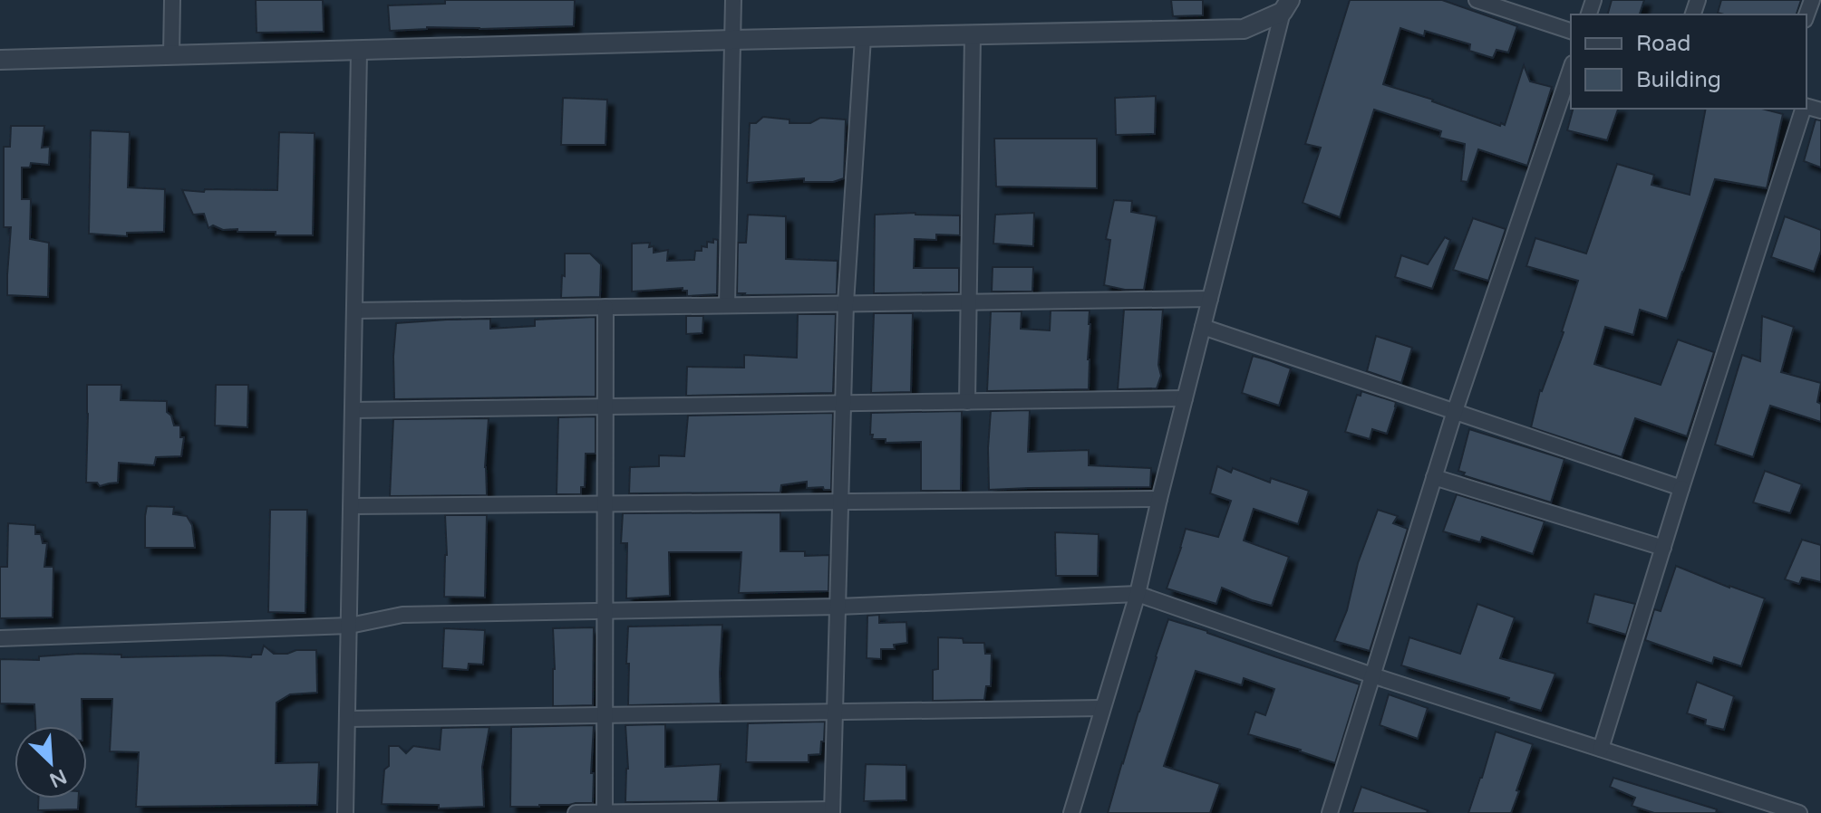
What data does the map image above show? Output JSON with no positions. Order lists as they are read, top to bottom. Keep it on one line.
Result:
{"legend":["Road","Building"],"north":"bottom right"}
